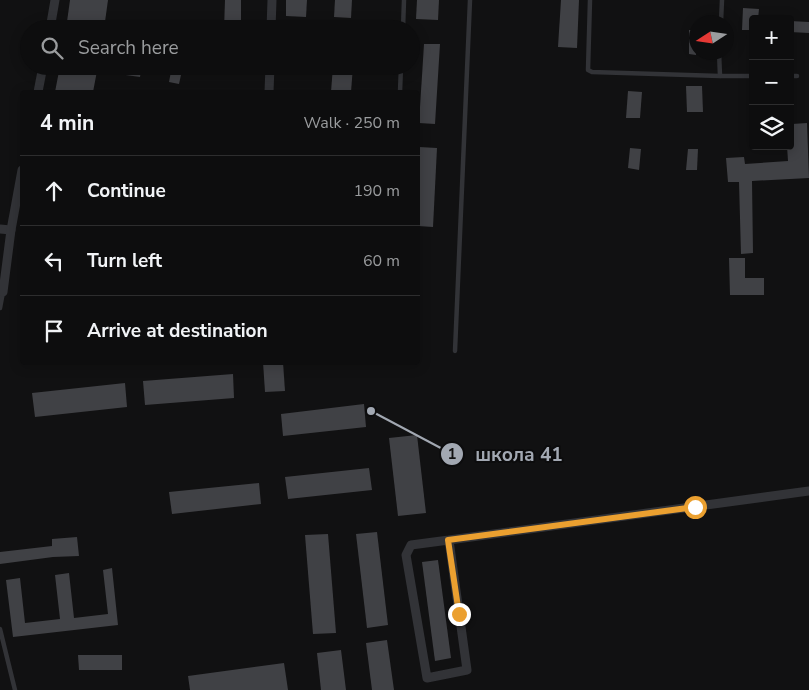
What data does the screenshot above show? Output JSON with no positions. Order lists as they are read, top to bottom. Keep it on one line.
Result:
{"places":["школа 41"],"north":"left","page":{"map_buttons":["+","−"],"search":"Search here","heading":["4 min","Walk · 250 m"],"list":[["Continue","190 m"],["Turn left","60 m"],"Arrive at destination"]}}
